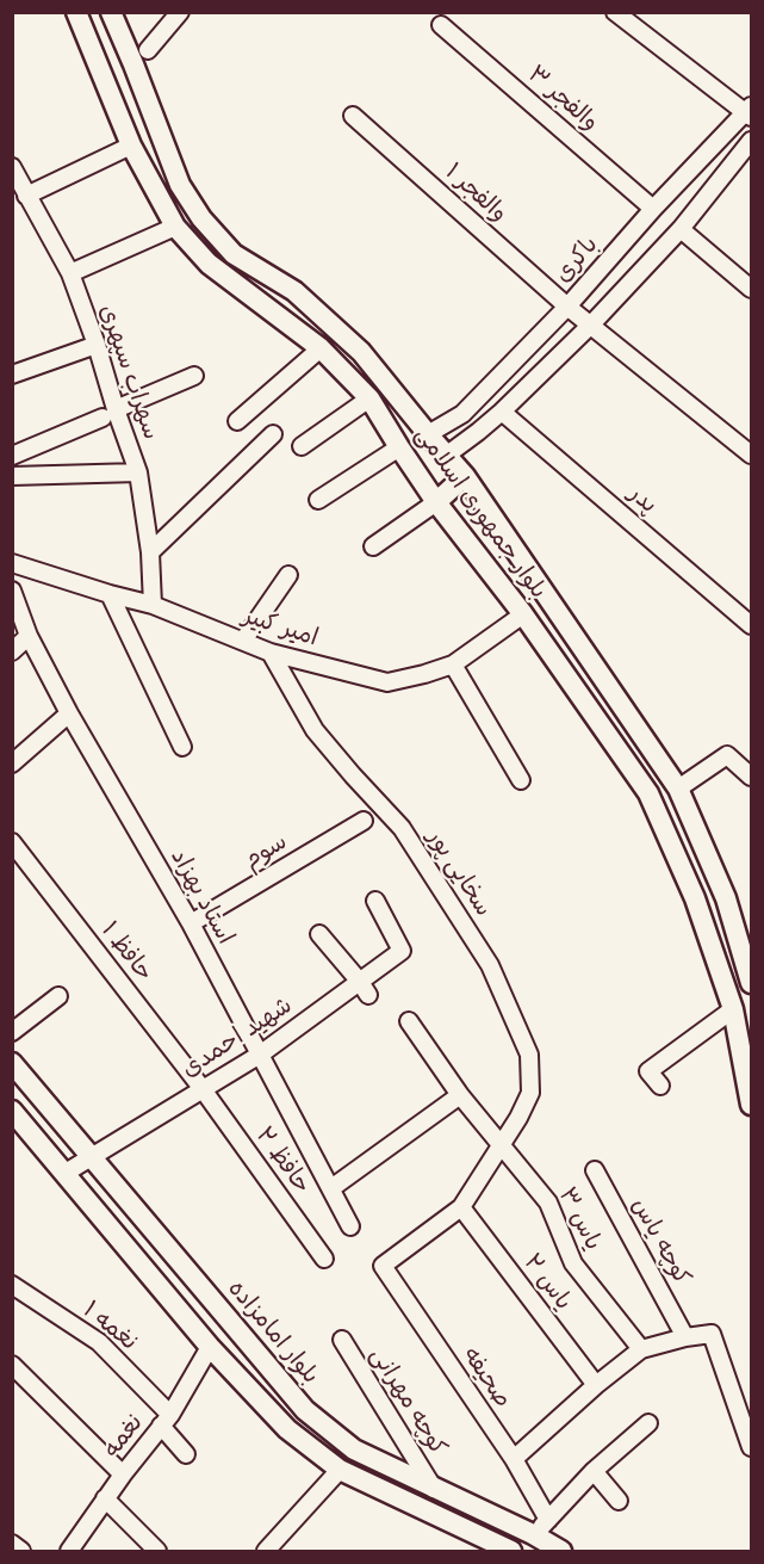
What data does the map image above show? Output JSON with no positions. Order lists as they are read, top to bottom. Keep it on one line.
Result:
{"streets":{"main road":["بلوار جمهوری اسلامی","بلوار امامزاده"],"street":["والفجر ۳","والفجر ۱","باکری","سهراب سپهری","پدر","امیر کبیر","سوم","سخایی پور","استاد بهزاد","حافظ ۱","شهید احمدی","حافظ ۲","یاس ۳","کوچه یاس","یاس ۲","نغمه ۱","صحیفه","کوچه مهرانی","نغمه"]},"crossings":[["والفجر ۳","باکری"],["والفجر ۱","باکری"],["باکری","بلوار جمهوری اسلامی"],["سهراب سپهری","امیر کبیر"],["بلوار جمهوری اسلامی","امیر کبیر"],["امیر کبیر","سخایی پور"],["سوم","استاد بهزاد"],["سخایی پور","یاس ۳"],["سخایی پور","یاس ۲"],["سخایی پور","صحیفه"],["استاد بهزاد","شهید احمدی"],["حافظ ۱","شهید احمدی"],["حافظ ۱","حافظ ۲"],["شهید احمدی","حافظ ۲"],["شهید احمدی","بلوار امامزاده"],["یاس ۲","صحیفه"],["نغمه ۱","نغمه"],["بلوار امامزاده","کوچه مهرانی"]]}
